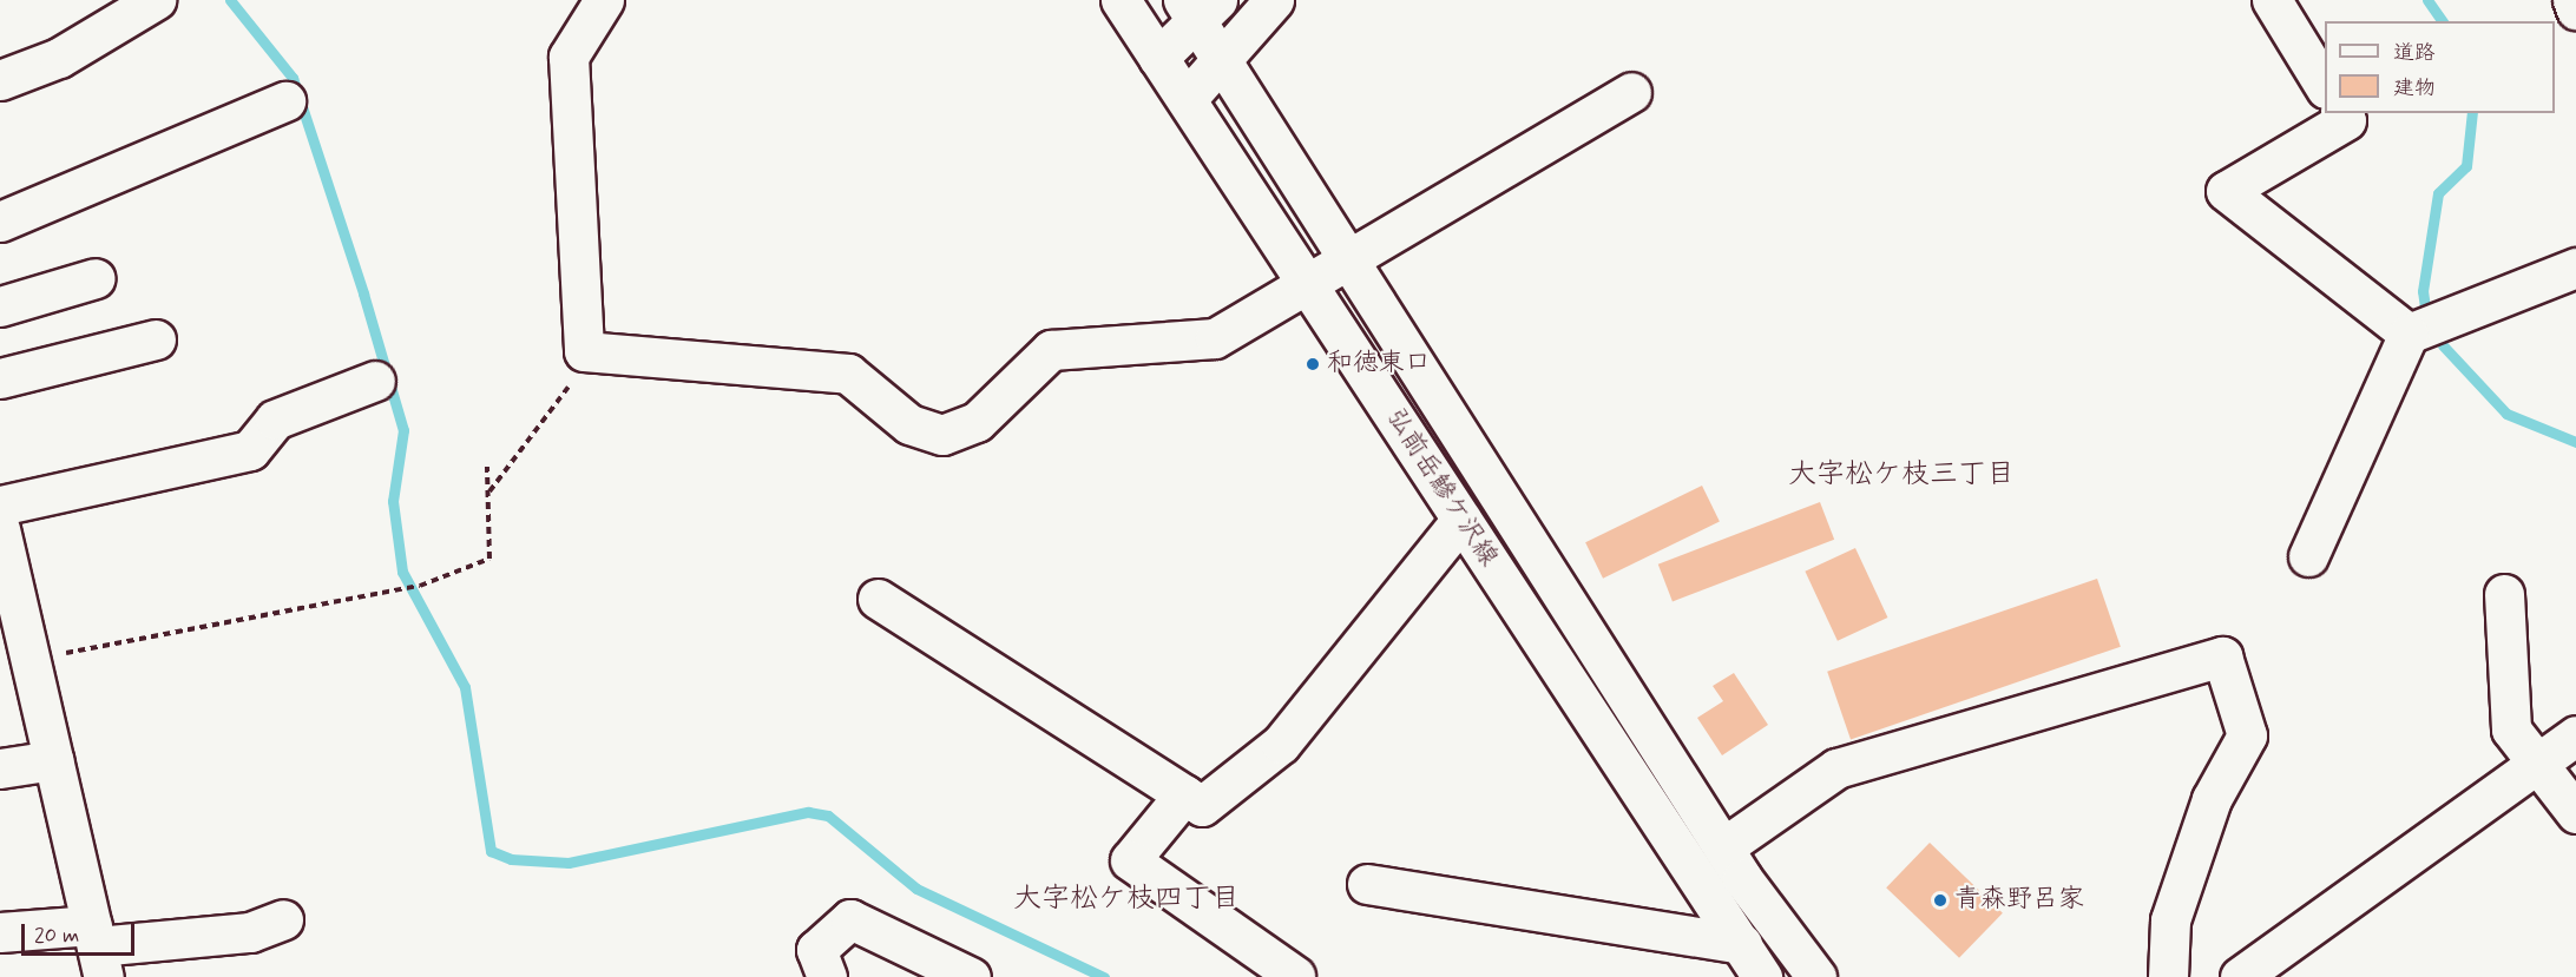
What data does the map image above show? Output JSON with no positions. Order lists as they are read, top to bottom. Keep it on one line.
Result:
{"streets":{"street":["弘前岳鰺ケ沢線"]},"districts":["大字松ケ枝三丁目","大字松ケ枝四丁目"],"places":["和徳東口","青森野呂家"],"legend":["道路","建物"],"scale_bar":"20 m"}
